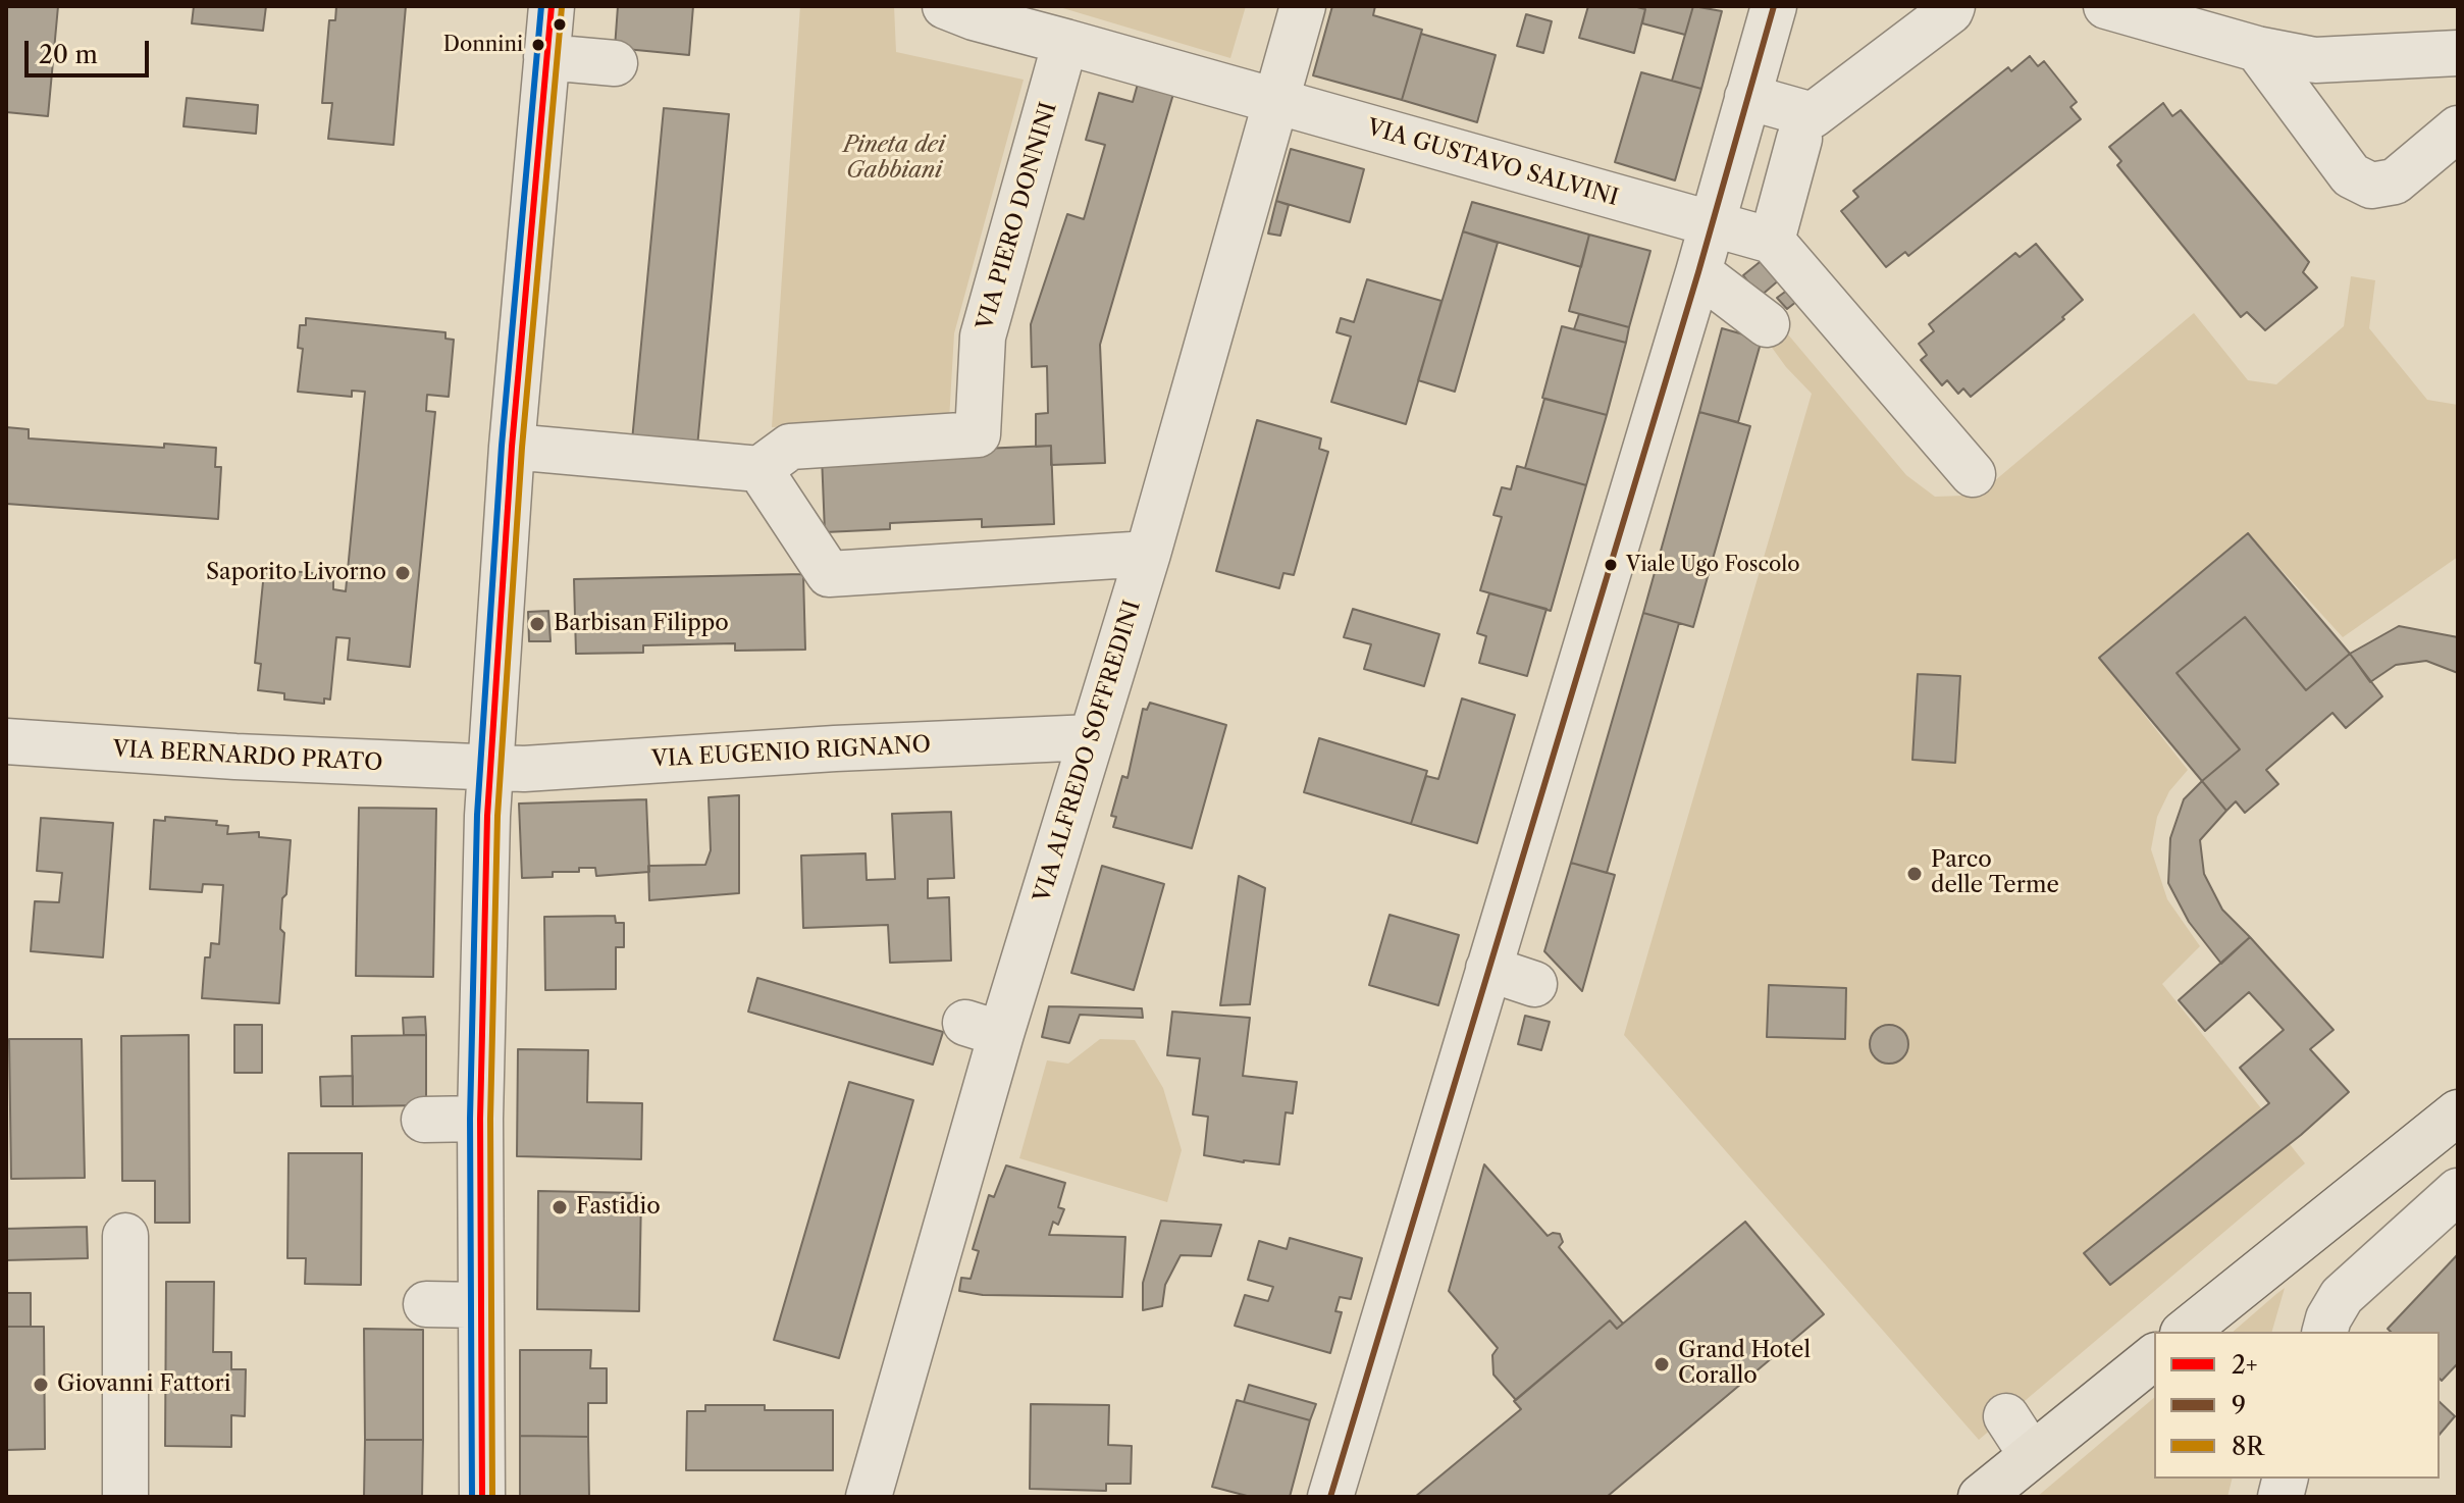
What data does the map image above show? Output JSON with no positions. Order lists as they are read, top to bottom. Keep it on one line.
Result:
{"streets":{"street":["VIA GUSTAVO SALVINI","VIA PIERO DONNINI","VIA ALFREDO SOFFREDINI","VIA EUGENIO RIGNANO","VIA BERNARDO PRATO"]},"crossings":[["VIA GUSTAVO SALVINI","VIA PIERO DONNINI"],["VIA GUSTAVO SALVINI","VIA ALFREDO SOFFREDINI"],["VIA ALFREDO SOFFREDINI","VIA EUGENIO RIGNANO"],["VIA EUGENIO RIGNANO","VIA BERNARDO PRATO"]],"parks":["Pineta dei Gabbiani"],"places":["Donnini","Viale Ugo Foscolo","Saporito Livorno","Barbisan Filippo","Parco delle Terme","Fastidio","Grand Hotel Corallo","Giovanni Fattori"],"lines":["transit line 2+","transit line 9","transit line 8R"],"legend":["2+","9","8R"],"scale_bar":"20 m"}
